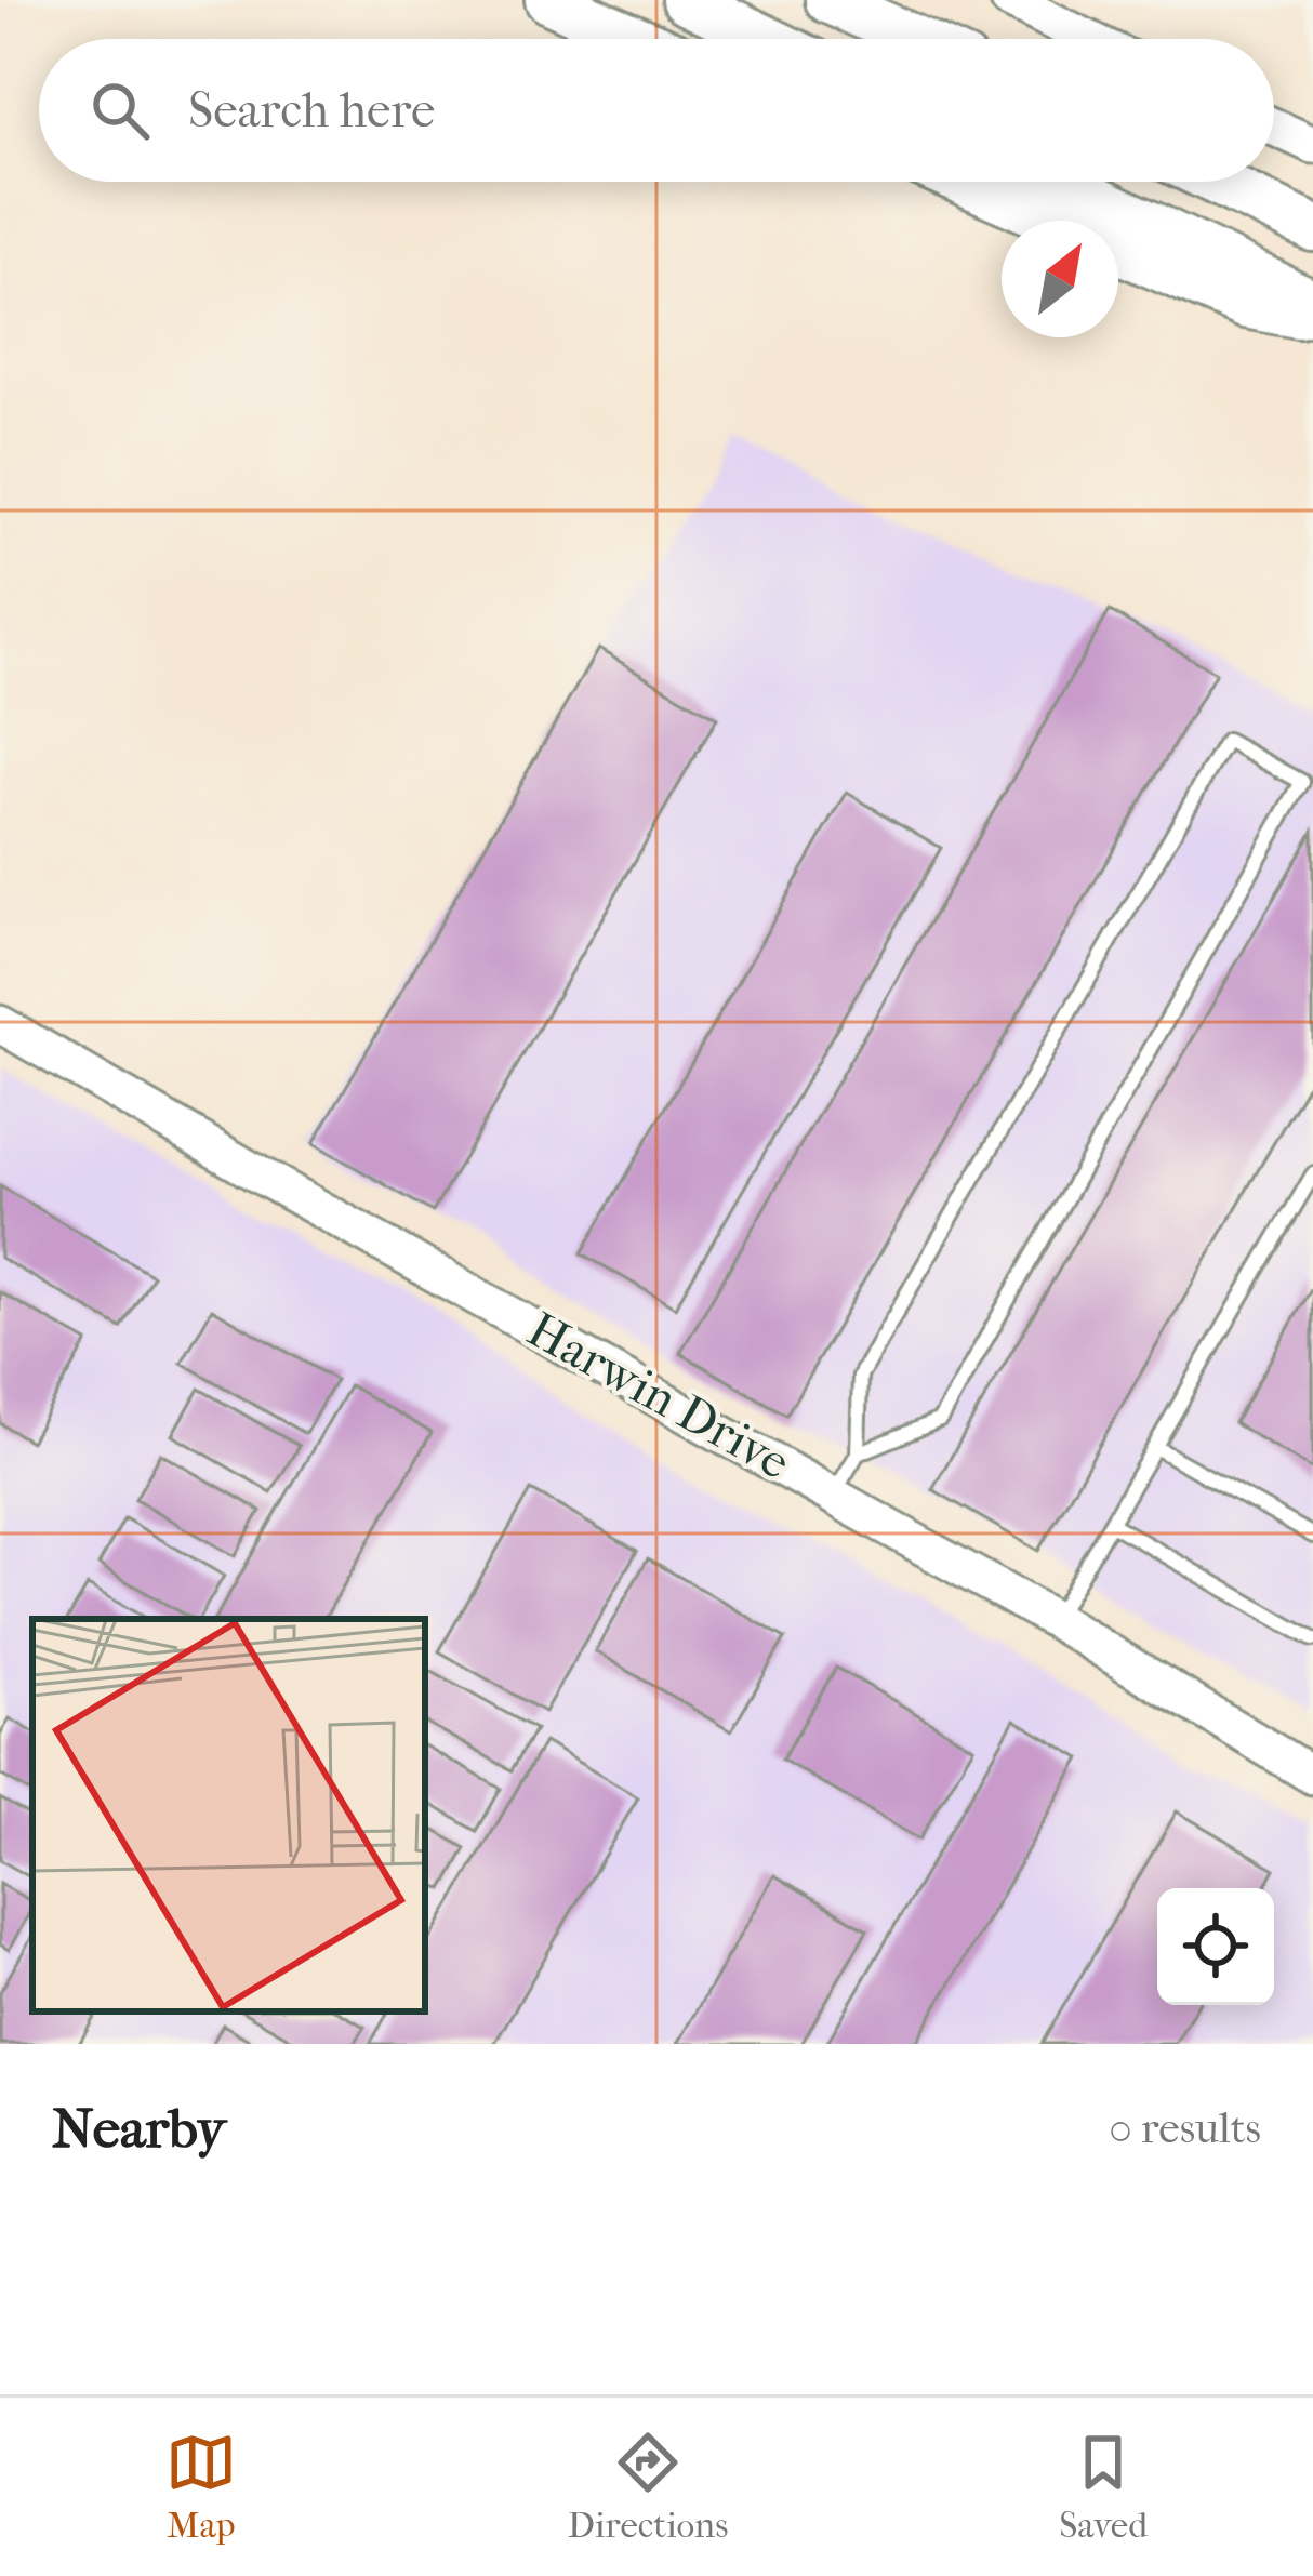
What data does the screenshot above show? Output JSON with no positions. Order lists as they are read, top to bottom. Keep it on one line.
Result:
{"streets":{"main road":["Harwin Drive"]},"north":"top right","page":{"search":"Search here","heading":["Nearby","0 results"],"nav":["Map","Directions","Saved"]}}
